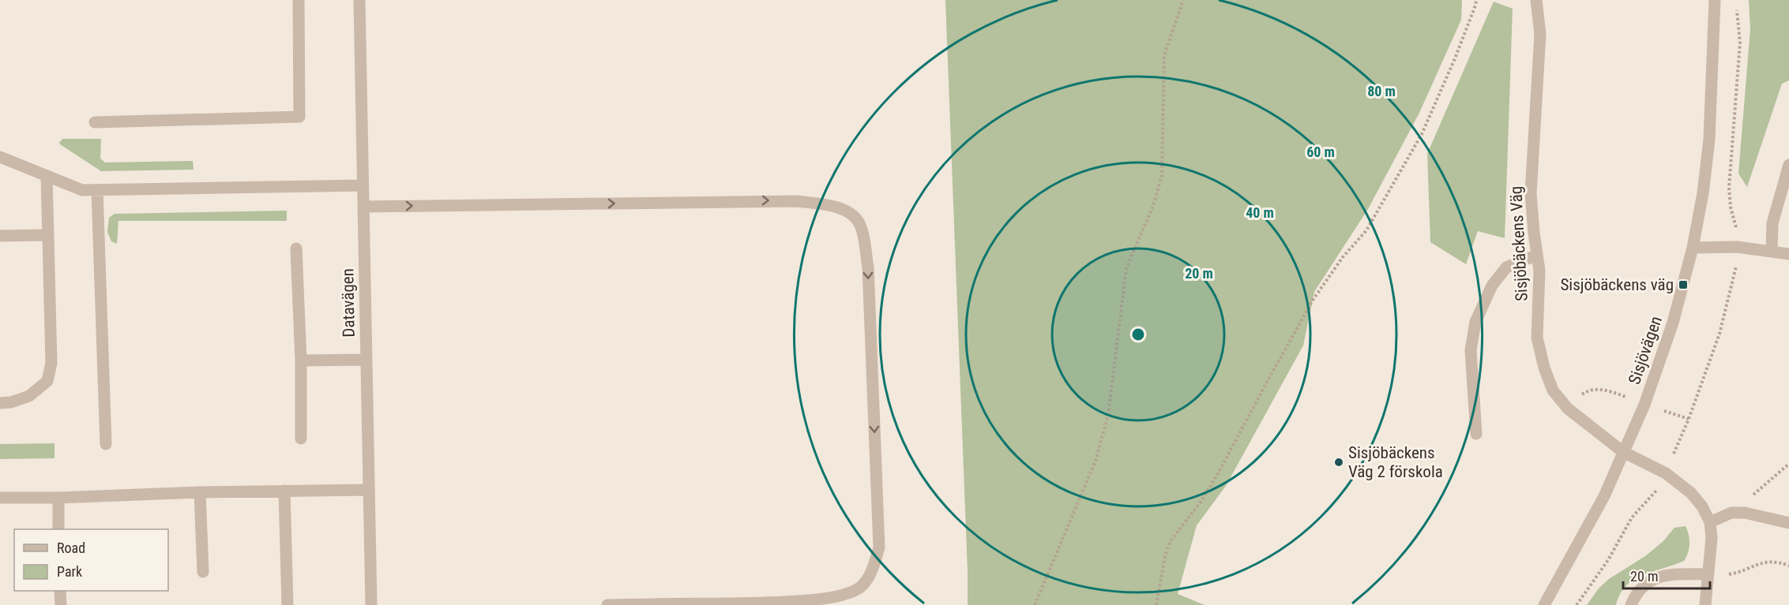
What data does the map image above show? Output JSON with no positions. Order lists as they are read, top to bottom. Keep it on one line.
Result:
{"streets":{"street":["Sisjöbäckens Väg","Datavägen","Sisjövägen"]},"crossings":[["Sisjöbäckens Väg","Sisjövägen"]],"places":{"transit":["Sisjöbäckens väg"],"other":["Sisjöbäckens Väg 2 förskola"]},"legend":["Road","Park"],"scale_bar":"20 m","rings":["80 m","60 m","40 m","20 m"]}
